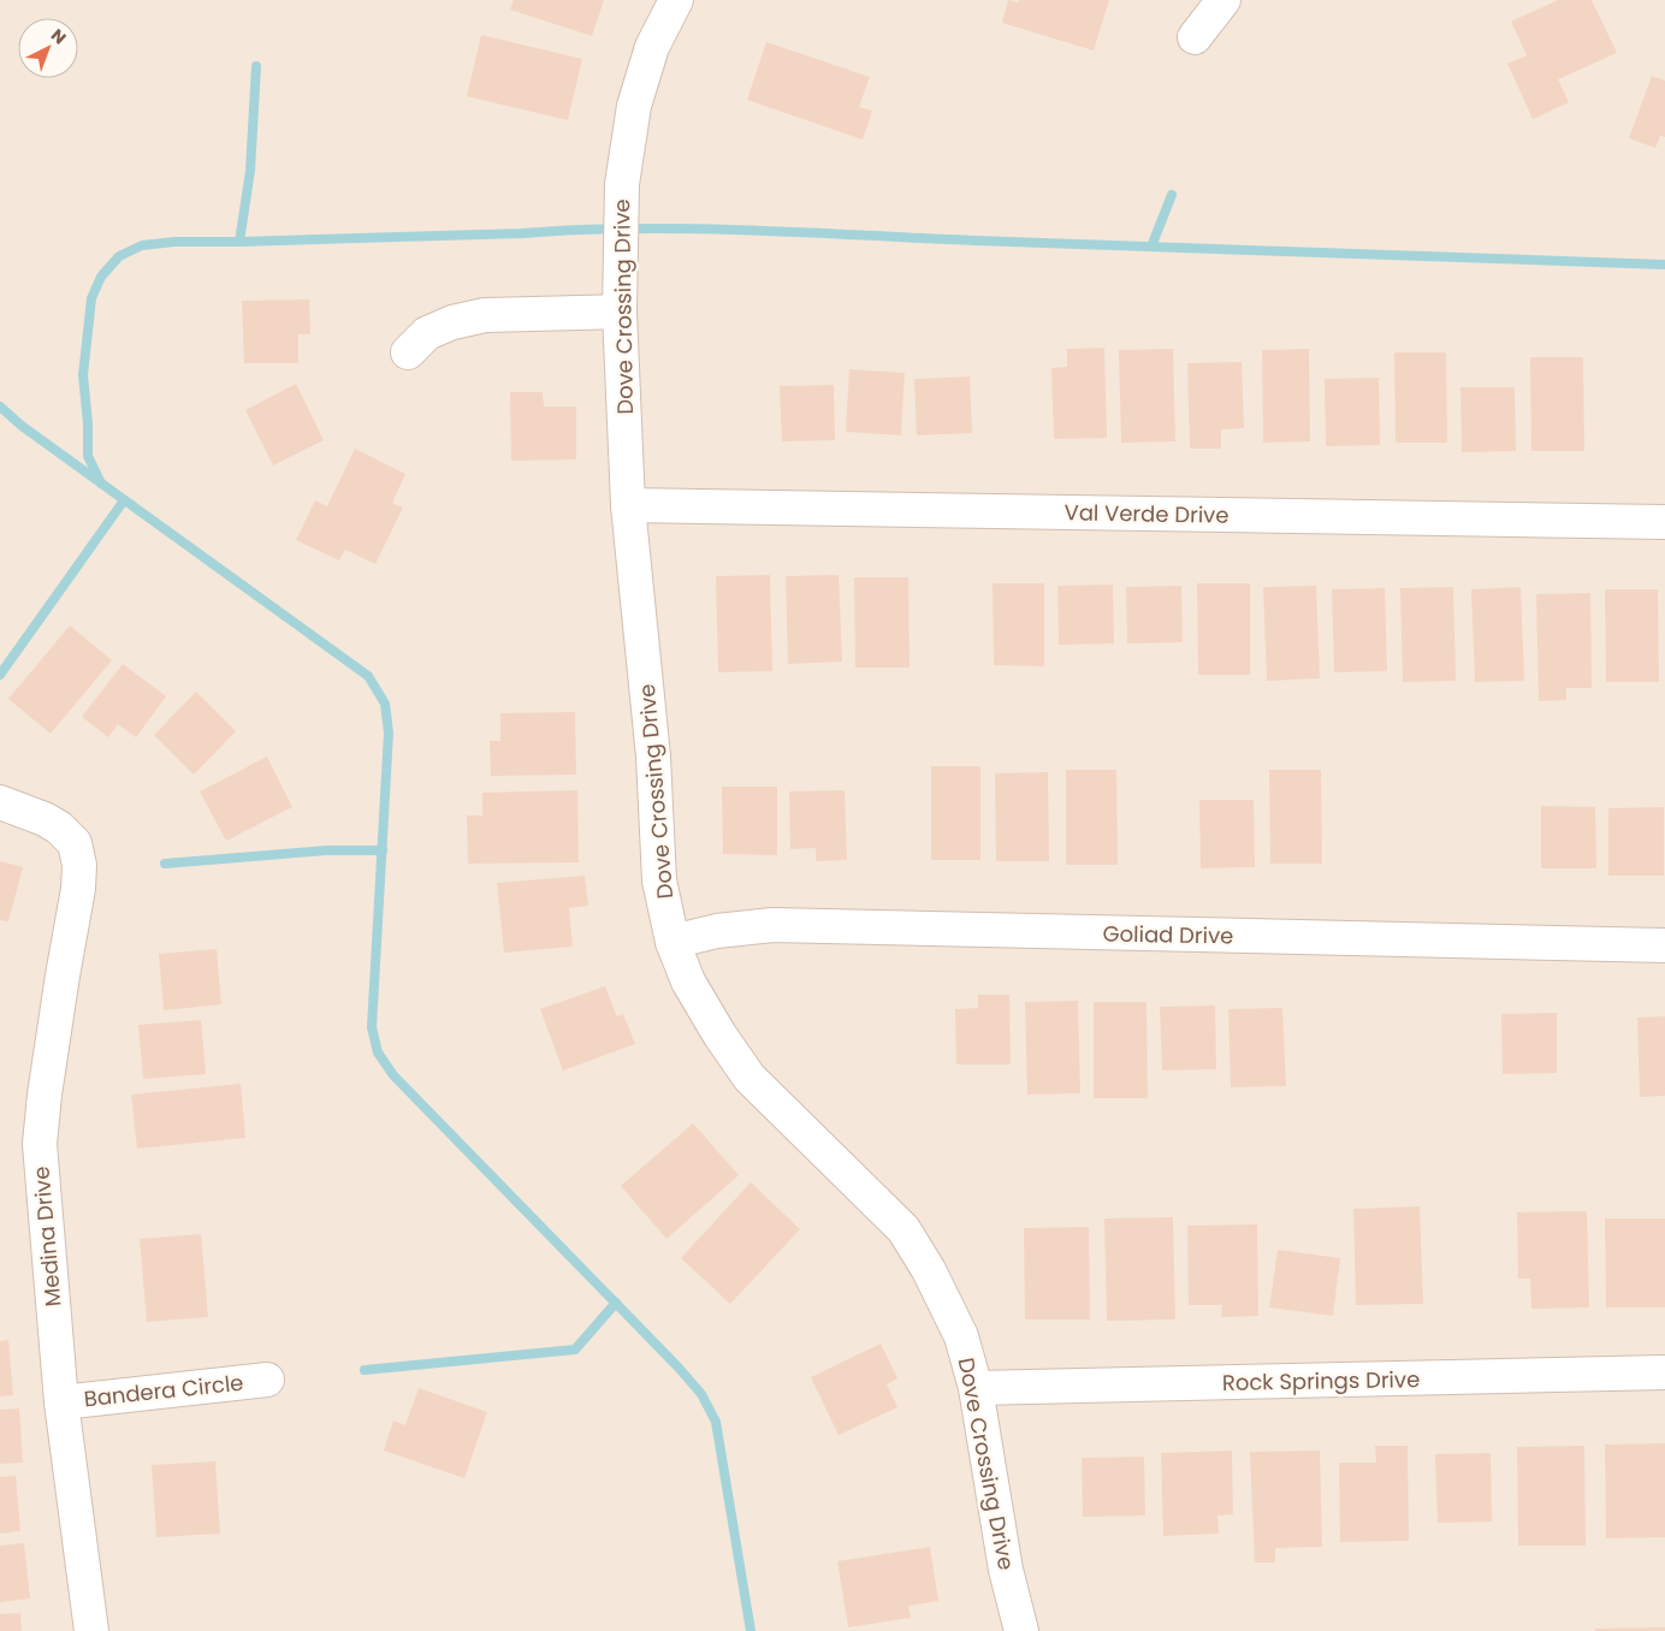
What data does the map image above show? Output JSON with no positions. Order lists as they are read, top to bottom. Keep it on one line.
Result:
{"streets":{"street":["Dove Crossing Drive","Val Verde Drive","Goliad Drive","Medina Drive","Rock Springs Drive","Bandera Circle"]},"crossings":[["Dove Crossing Drive","Val Verde Drive"],["Dove Crossing Drive","Goliad Drive"],["Dove Crossing Drive","Rock Springs Drive"],["Medina Drive","Bandera Circle"]],"north":"top right"}
